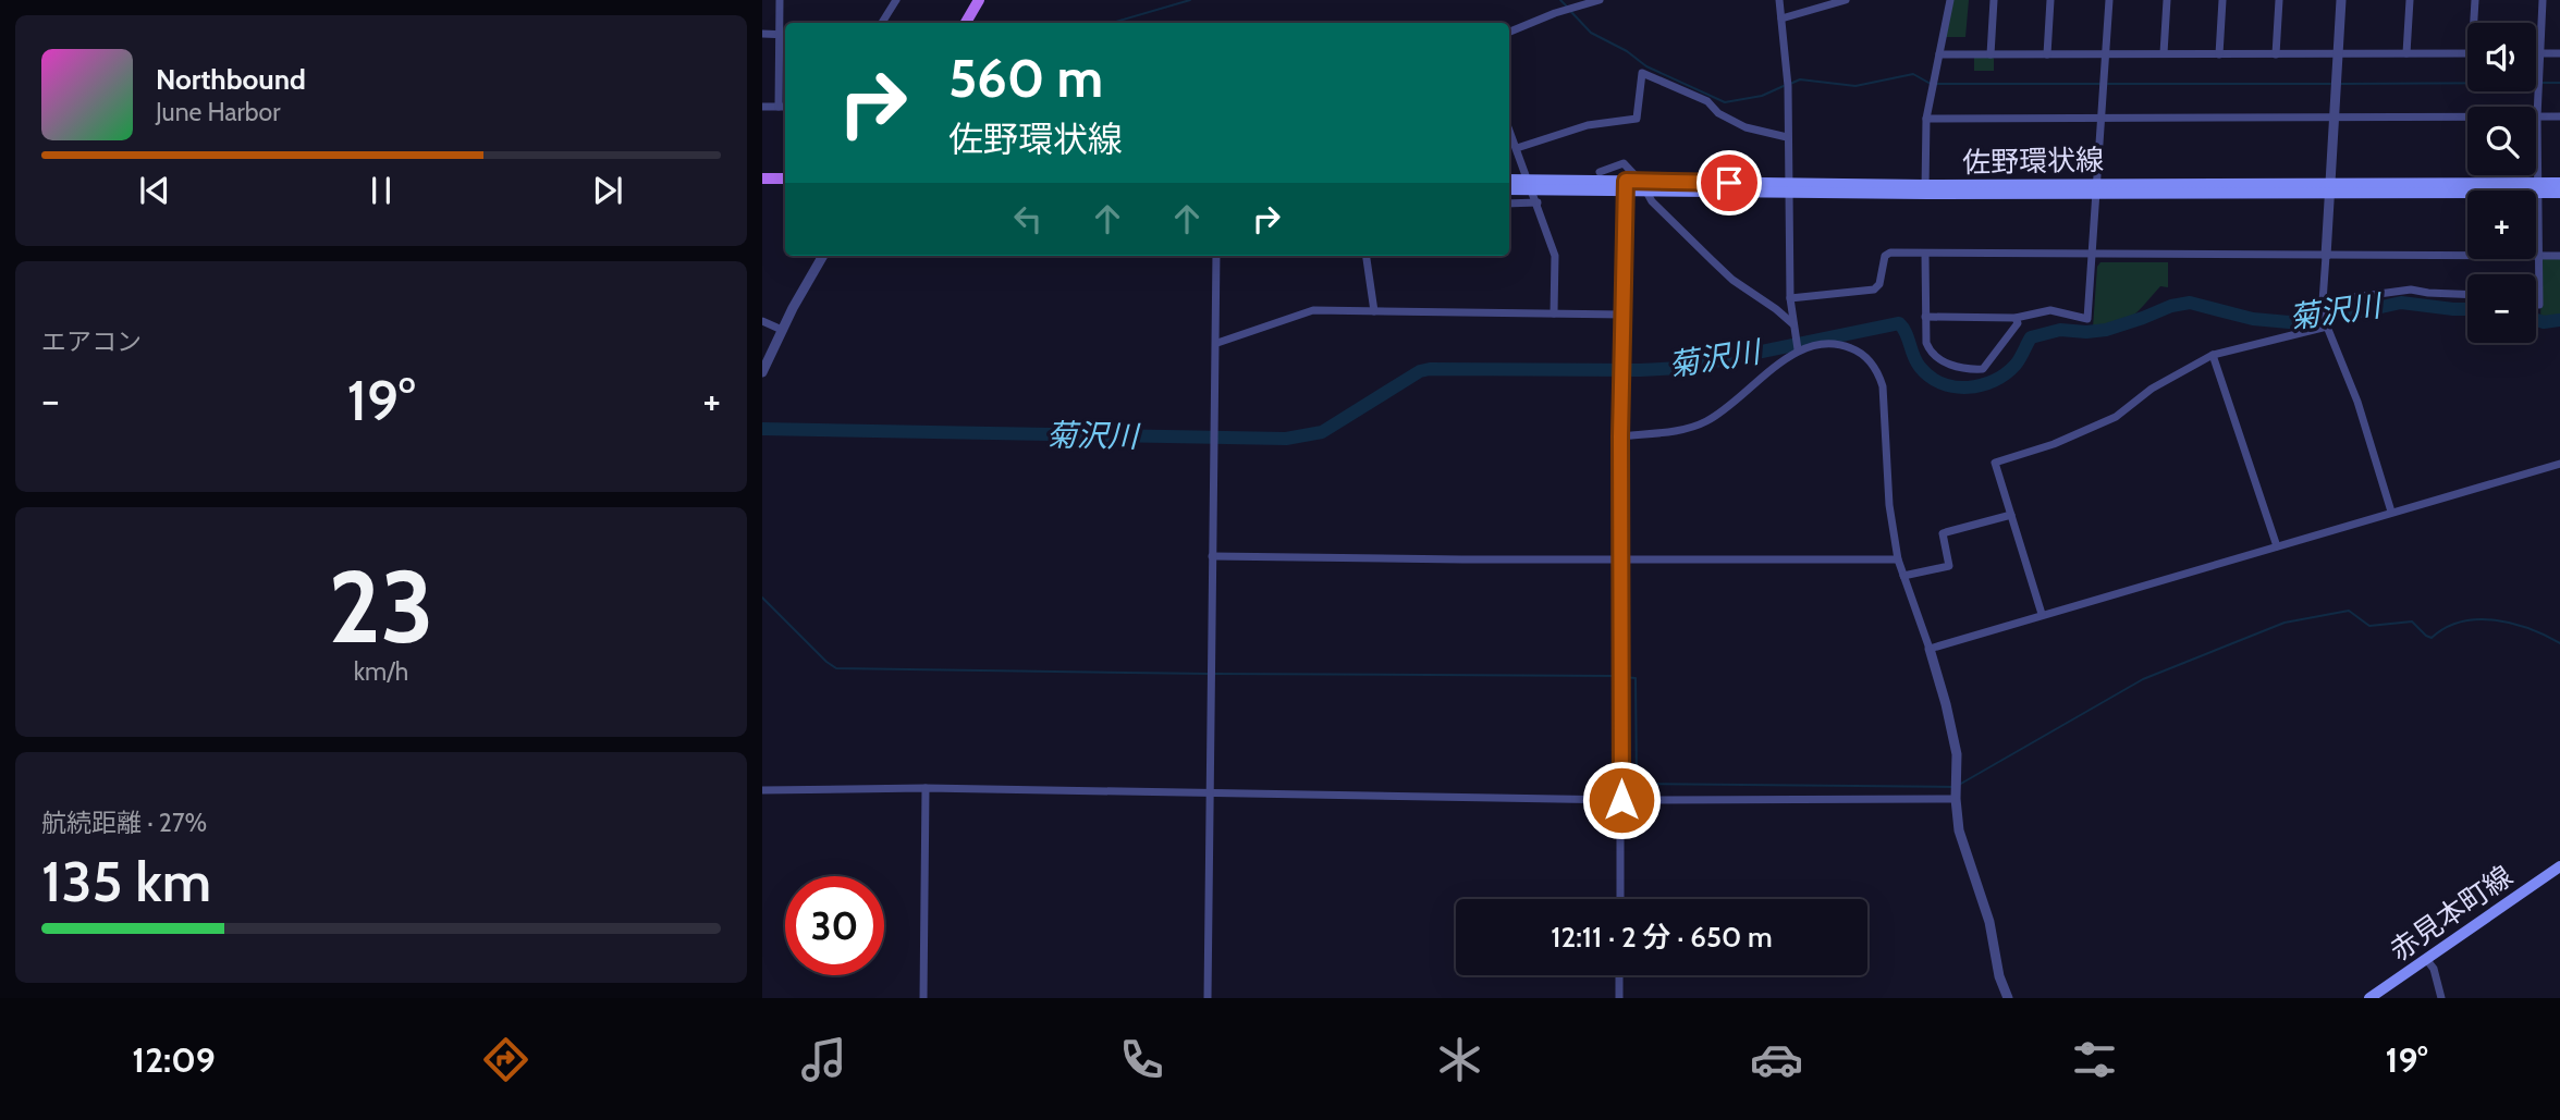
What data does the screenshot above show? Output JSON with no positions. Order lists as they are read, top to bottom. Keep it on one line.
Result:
{"streets":{"main road":["佐野環状線","赤見本町線"]},"water":["菊沢川"],"page":{"map_buttons":["+","−"],"turn":["560 m","佐野環状線"],"song":["Northbound","June Harbor"],"tile":["エアコン",["23","km/h"],["航続距離 · 27%","135 km"]],"heat":["−","19°","+"],"limit":"30","trip":"12:11 · 2 分 · 650 m","tabs":["12:09","19°"]}}
